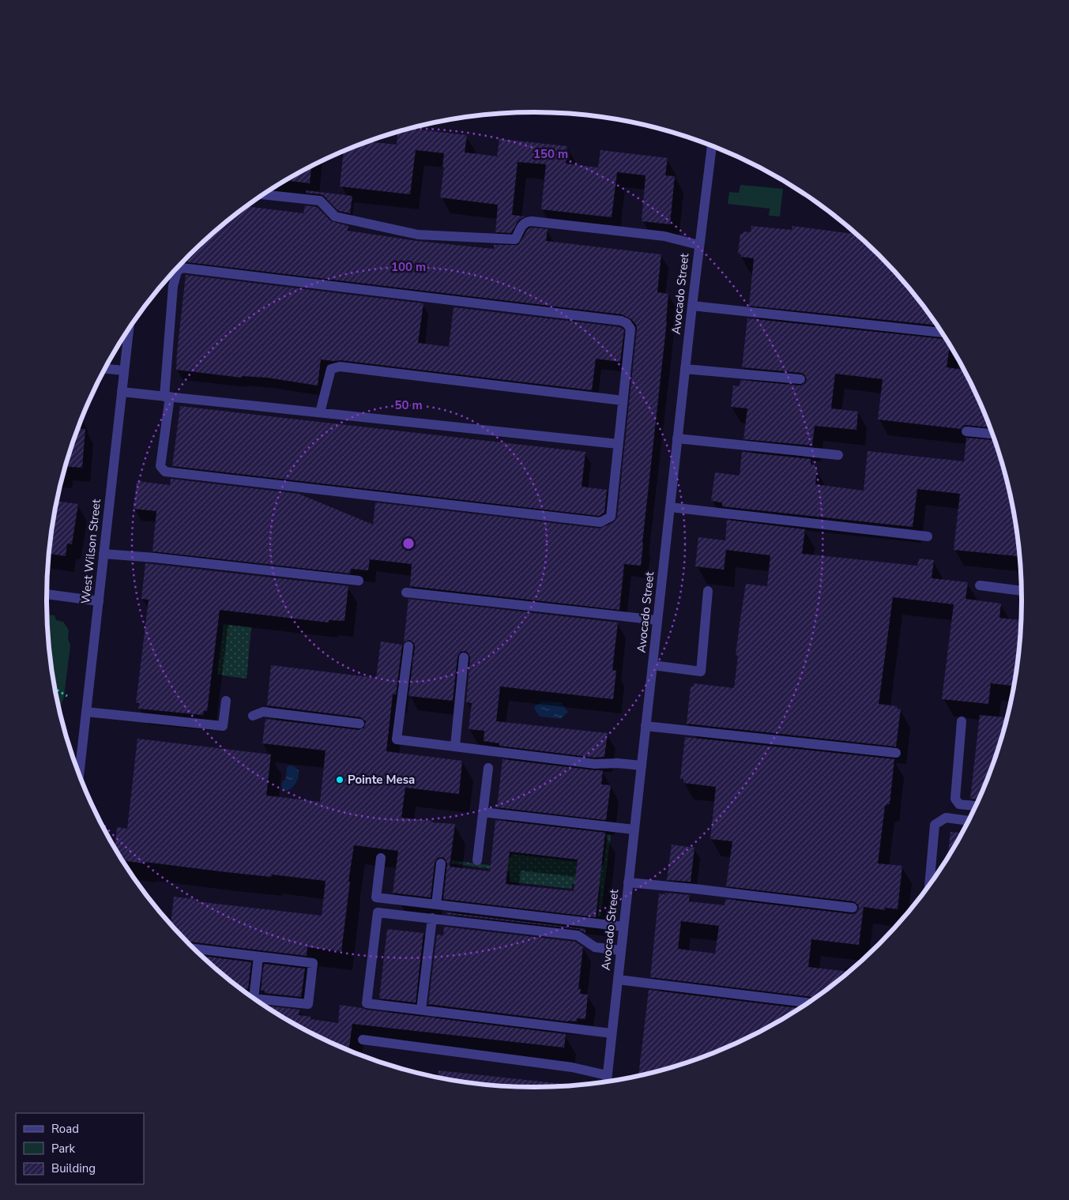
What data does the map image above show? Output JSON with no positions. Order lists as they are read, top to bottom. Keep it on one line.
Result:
{"streets":{"street":["Avocado Street","West Wilson Street"]},"places":["Pointe Mesa"],"legend":["Road","Park","Building"],"rings":["150 m","100 m","50 m"]}
